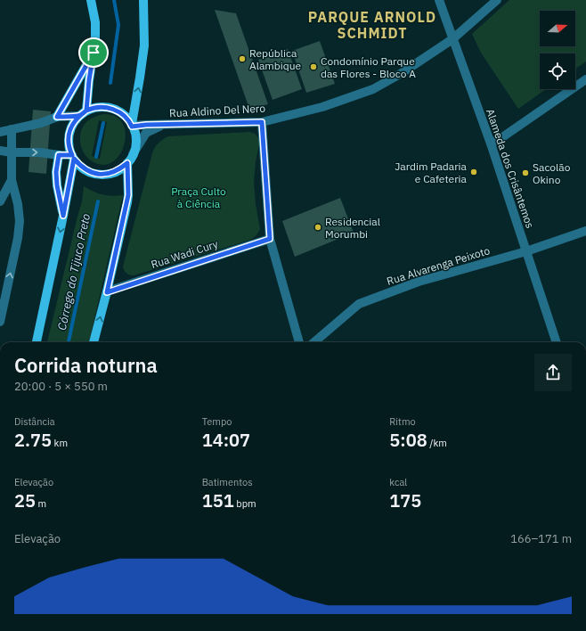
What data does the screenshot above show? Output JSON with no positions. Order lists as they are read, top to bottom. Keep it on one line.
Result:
{"streets":{"street":["Rua Aldino Del Nero","Alameda dos Crisântemos","Rua Wadi Cury","Rua Alvarenga Peixoto"]},"crossings":[["Rua Aldino Del Nero","Alameda dos Crisântemos"],["Alameda dos Crisântemos","Rua Alvarenga Peixoto"]],"districts":["PARQUE ARNOLD SCHMIDT"],"water":["Córrego do Tijuco Preto"],"parks":["Praça Culto à Ciência"],"places":["República Alambique","Condomínio Parque das Flores - Bloco A","Jardim Padaria e Cafeteria","Sacolão Okino","Residencial Morumbi"],"north":"right","page":{"heading":["Corrida noturna","20:00 · 5 × 550 m"],"stats":[["Distância","2.75 km"],["Tempo","14:07"],["Ritmo","5:08 /km"],["Elevação","25 m"],["Batimentos","151 bpm"],["kcal","175"]],"chart":["Elevação","166–171 m"]}}
